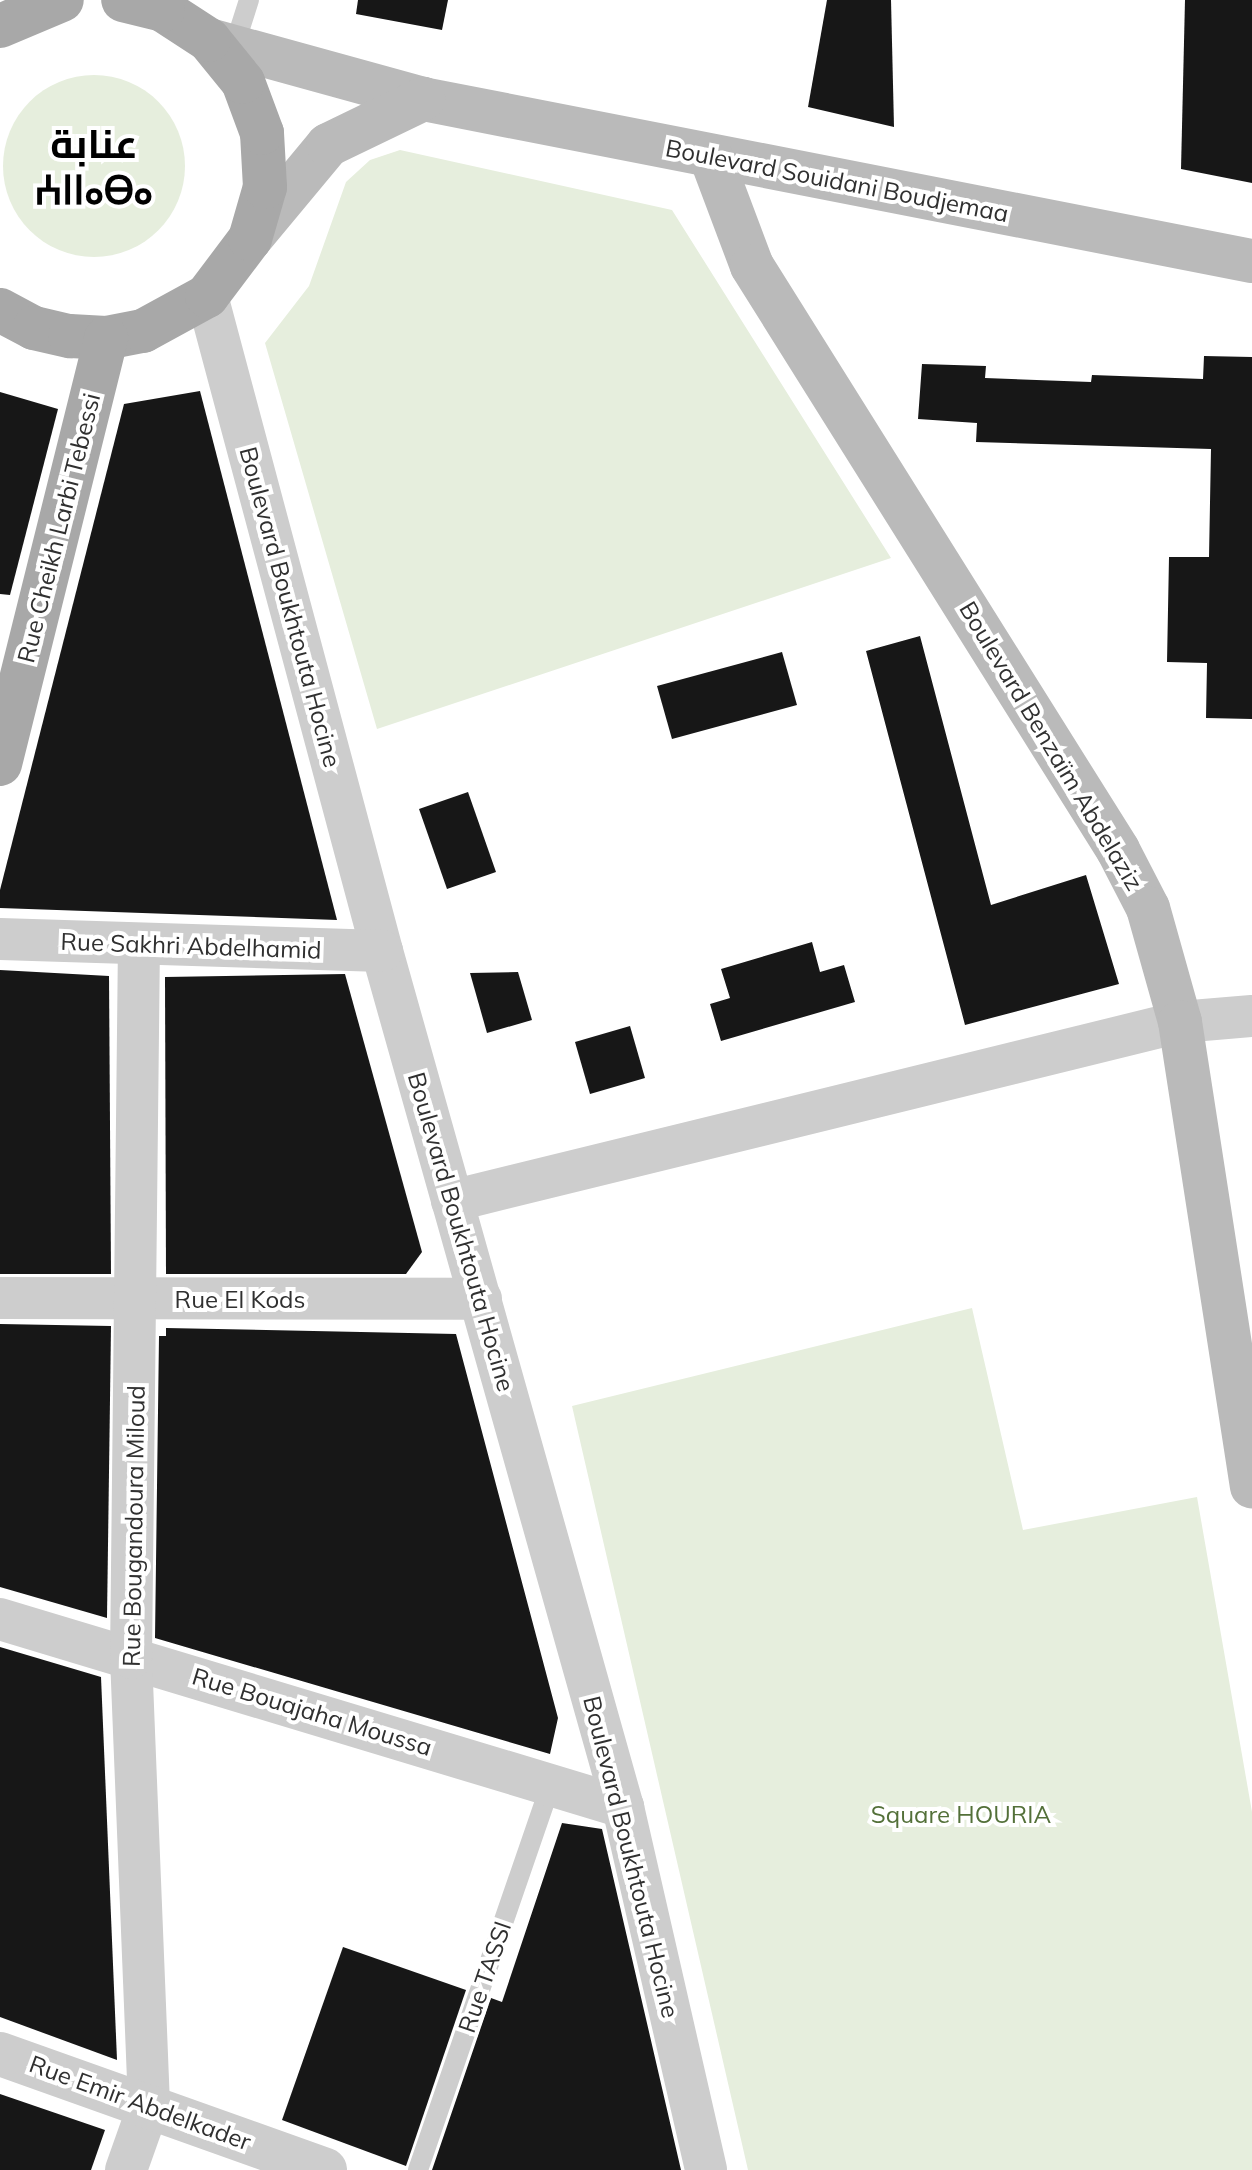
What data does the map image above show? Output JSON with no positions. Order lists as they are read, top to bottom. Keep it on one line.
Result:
{"streets":{"main road":["Boulevard Souidani Boudjemaa","Rue Cheikh Larbi Tebessi","Boulevard Benzaïm Abdelaziz"],"street":["Boulevard Boukhtouta Hocine","Rue Sakhri Abdelhamid","Rue El Kods","Rue Bougandoura Miloud","Rue Bouajaha Moussa","Rue Emir Abdelkader"],"lane":["Rue TASSI"]},"crossings":[["Boulevard Souidani Boudjemaa","Boulevard Benzaïm Abdelaziz"],["Boulevard Boukhtouta Hocine","Rue Sakhri Abdelhamid"],["Boulevard Boukhtouta Hocine","Rue El Kods"],["Boulevard Boukhtouta Hocine","Rue Bouajaha Moussa"],["Rue Sakhri Abdelhamid","Rue Bougandoura Miloud"],["Rue El Kods","Rue Bougandoura Miloud"],["Rue Bougandoura Miloud","Rue Bouajaha Moussa"],["Rue Bougandoura Miloud","Rue Emir Abdelkader"],["Rue Bouajaha Moussa","Rue TASSI"]],"districts":["عنابة ⵄⵏⵏⴰⴱⴰ"],"parks":["Square HOURIA"]}
